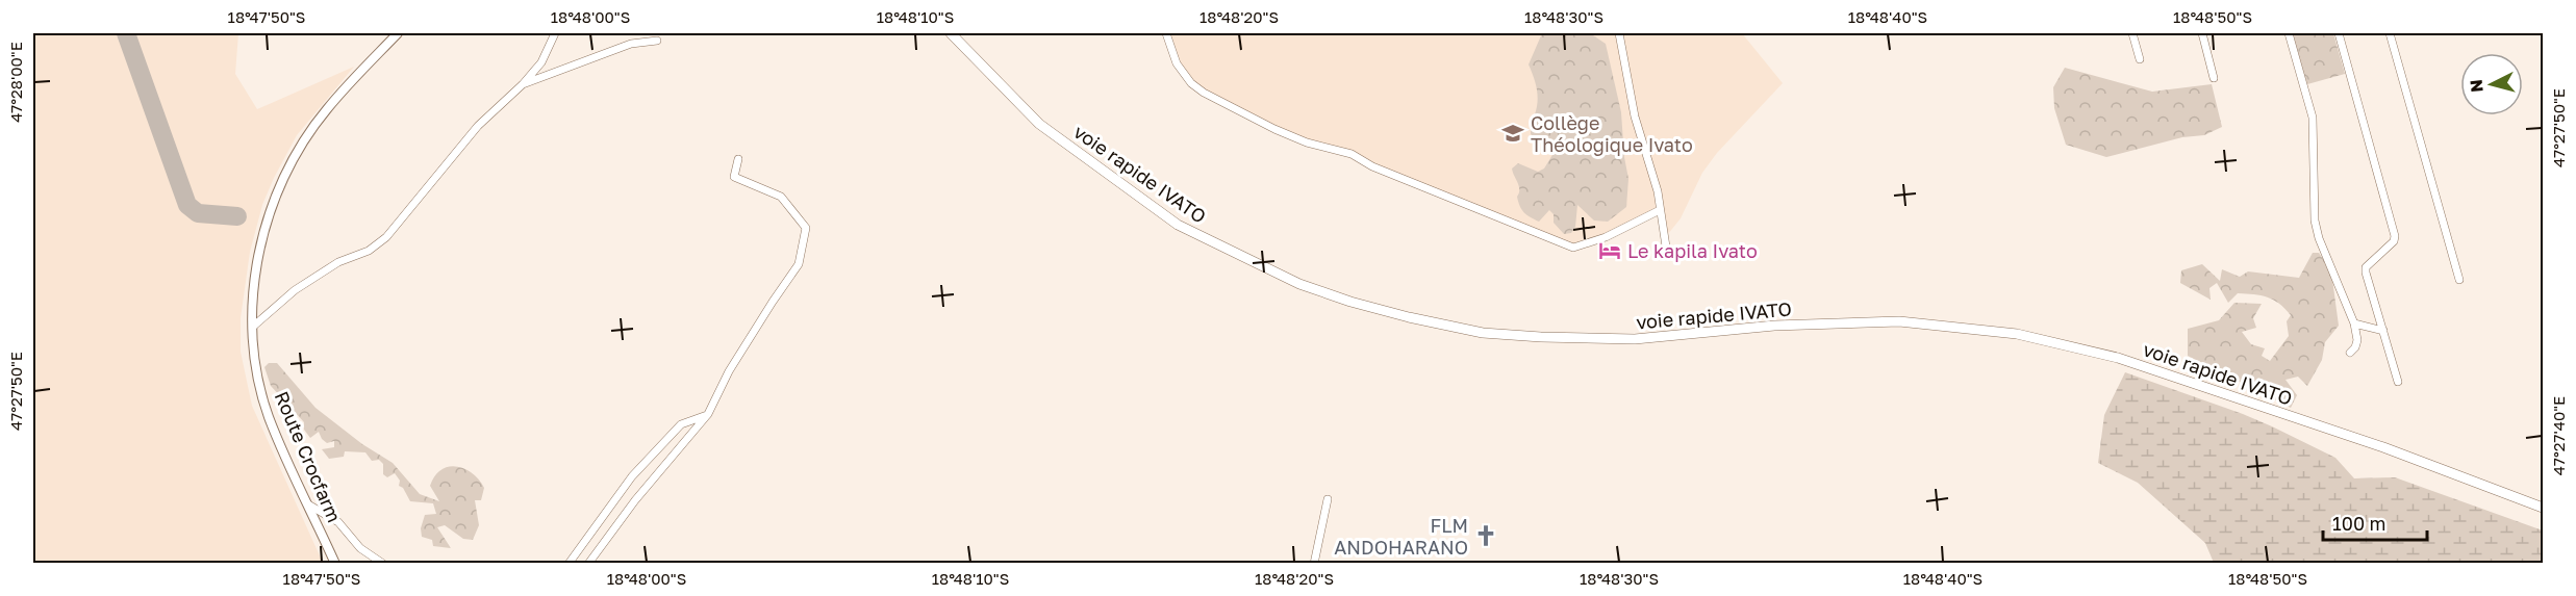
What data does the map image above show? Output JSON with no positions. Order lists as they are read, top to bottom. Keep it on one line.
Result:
{"streets":{"main road":["voie rapide IVATO"],"street":["Route Crocfarm"]},"places":{"school or university":["Collège Théologique Ivato"],"hotel":["Le kapila Ivato"],"church":["FLM ANDOHARANO"]},"scale_bar":"100 m","north":"left","coordinates":["18°47'50\"S","18°48'00\"S","18°48'10\"S","18°48'20\"S","18°48'30\"S","18°48'40\"S","18°48'50\"S","47°28'00\"E","47°27'50\"E","47°27'40\"E"]}
